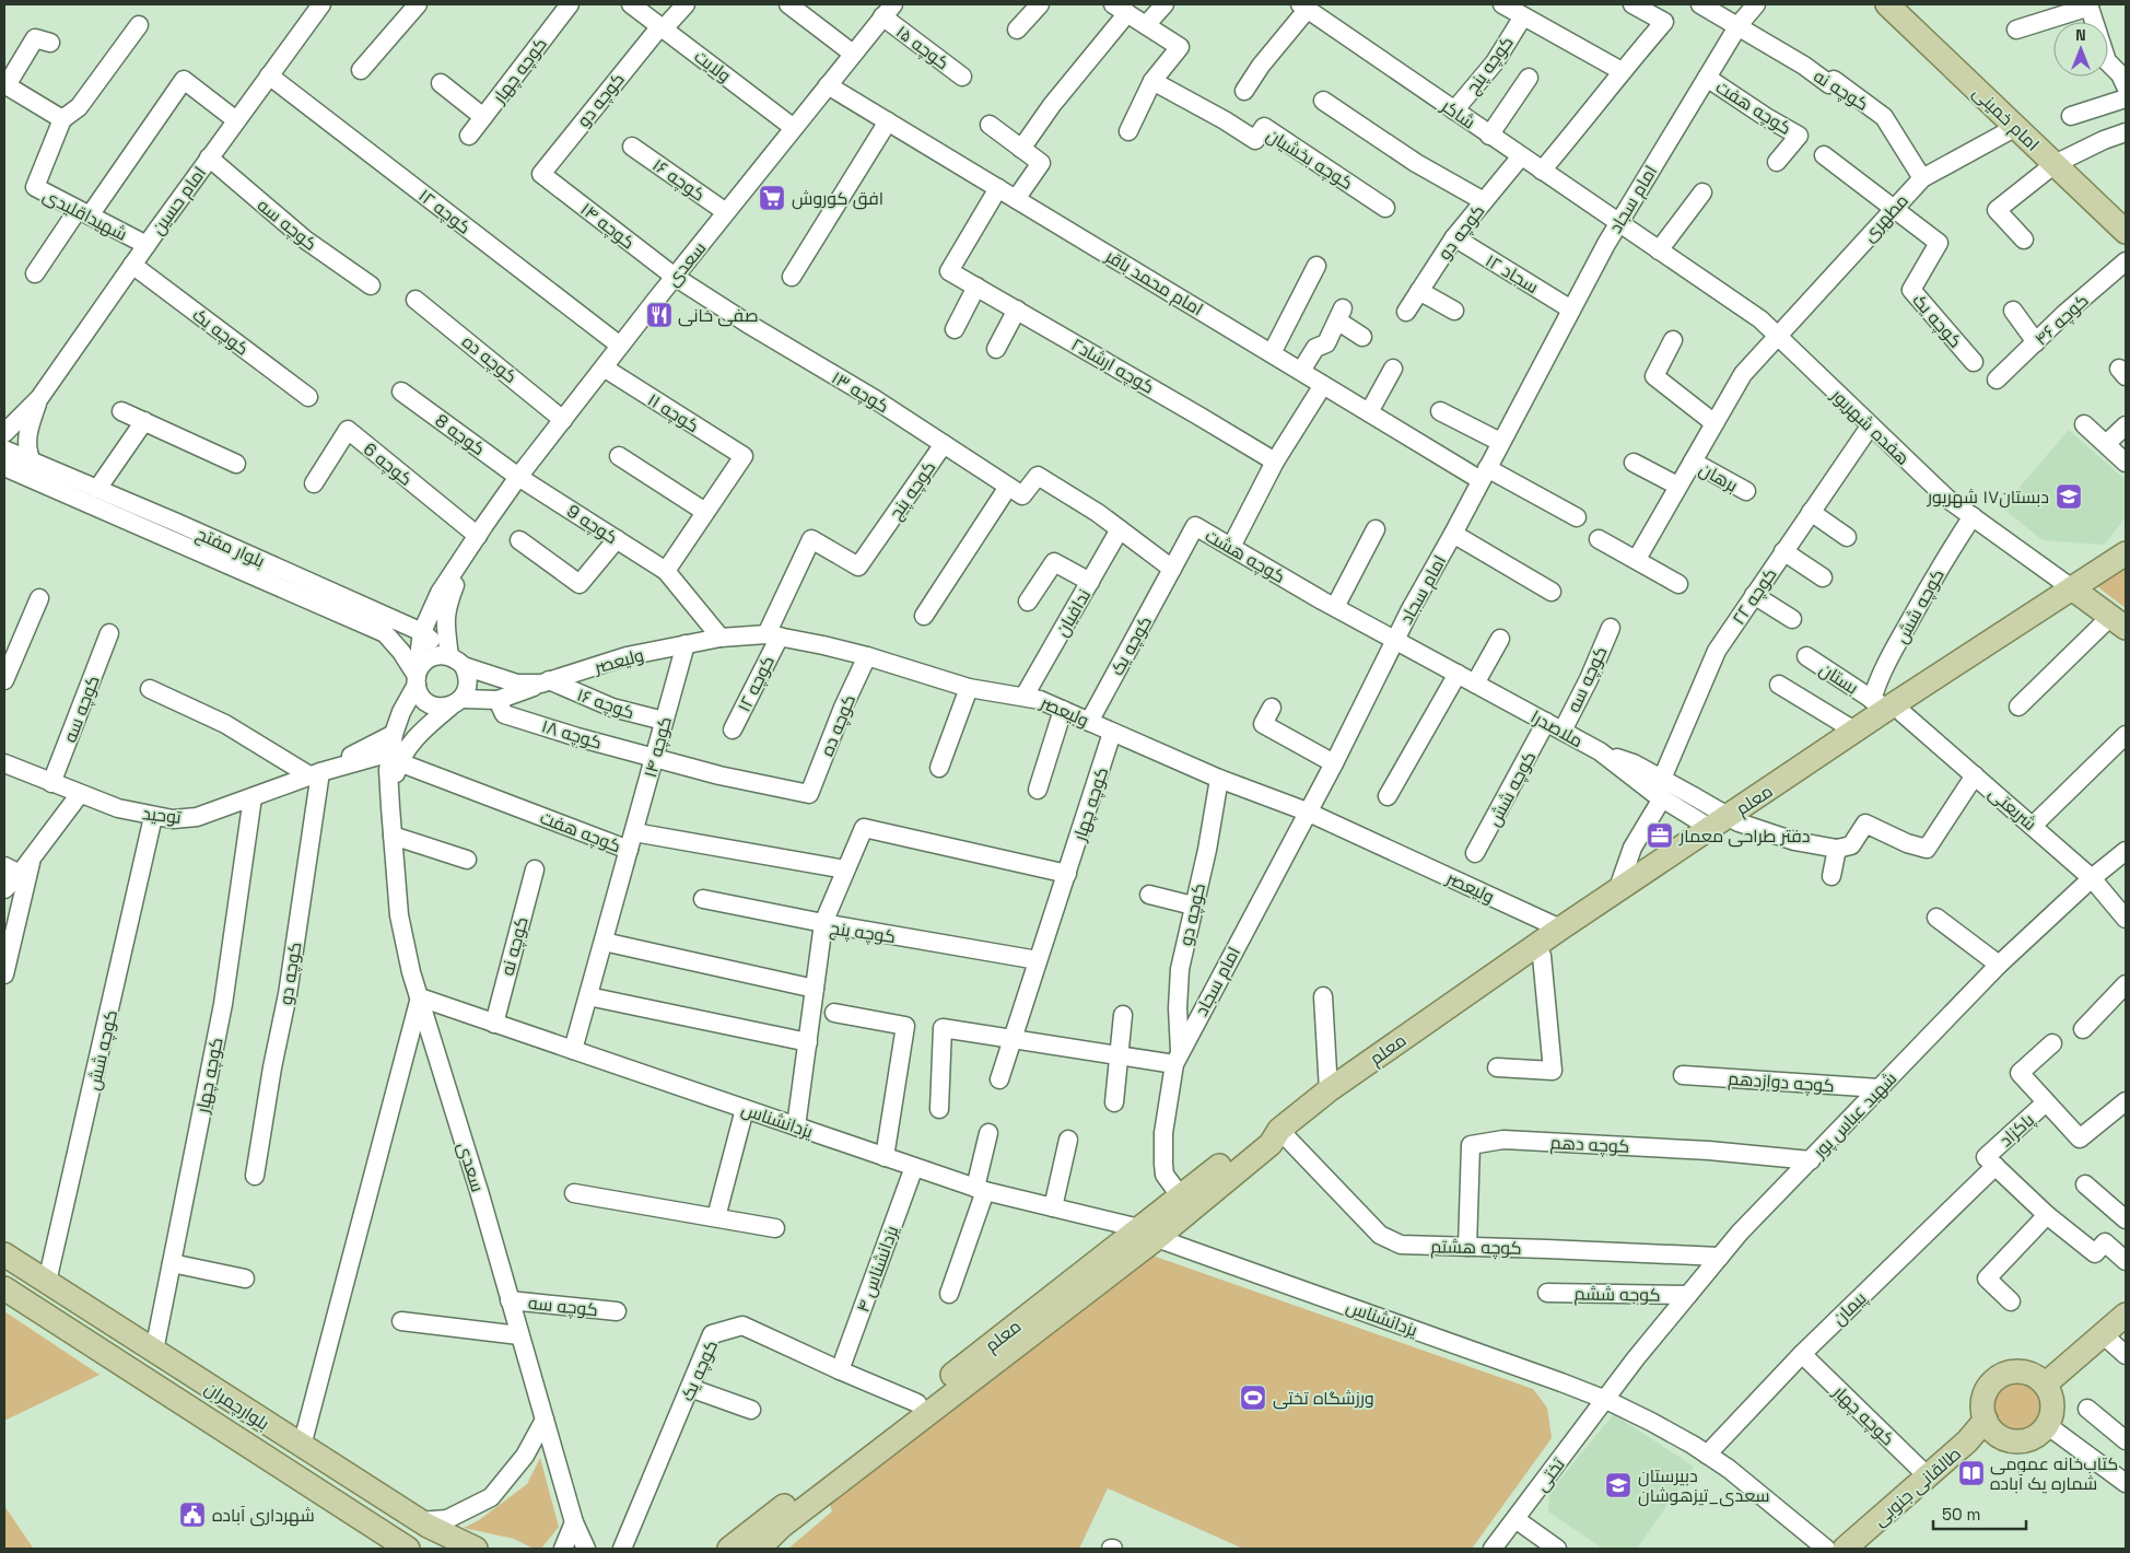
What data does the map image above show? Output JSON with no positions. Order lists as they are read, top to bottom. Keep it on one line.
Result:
{"streets":{"main road":["امام خمینی","هفده شهریور","معلم","بلوارچمران","طالقانی جنوبی"],"street":["کوچه ۱۵","کوچه پنج","ولایت","کوچه چهار","کوچه نه","کوچه دو","کوچه هفت","شاکر","کوچه بخشیان","کوچه ۱۶","امام سجاد","امام حسین","کوچه ۱۲","شهیداقلیدی","مطهری","کوچه سه","کوچه ۱۴","سعدی","سجاد ۱۲","امام محمد باقر","کوچه ۴۶","کوچه یک","کوچه ده","کوچه ارشاد۲","کوچه ۱۳","کوچه ۱۱","کوچه 8","کوچه 6","برهان","کوچه 9","بلوار مفتح","کوچه هشت","کوچه ۲۲","کوچه شش","ندافیان","ولیعصر","بستان","ملاصدرا","کوچه ۱۸","شریعتی","توحید","کوچه دوازدهم","شهید عباس پور","یزدانشناس","پاکزاد","کوچه دهم","کوچه هشتم","یزدانشناس ۴","کوجه ششم","پیمان","تختی"]},"crossings":[["کوچه ۱۵","سعدی"],["کوچه پنج","کوچه چهار"],["کوچه پنج","شاکر"],["کوچه پنج","کوچه ۱۲"],["کوچه پنج","کوچه ۱۳"],["کوچه پنج","ولیعصر"],["کوچه پنج","یزدانشناس"],["ولایت","کوچه دو"],["ولایت","سعدی"],["کوچه چهار","ولیعصر"],["کوچه چهار","توحید"],["کوچه چهار","پیمان"],["کوچه چهار","بلوارچمران"],["کوچه چهار","طالقانی جنوبی"],["کوچه نه","امام سجاد"],["کوچه نه","مطهری"],["کوچه نه","یزدانشناس"],["کوچه دو","شاکر"],["کوچه دو","امام سجاد"],["کوچه دو","کوچه ۱۴"],["کوچه دو","سجاد ۱۲"],["کوچه دو","ولیعصر"],["کوچه دو","توحید"],["کوچه هفت","امام سجاد"],["کوچه هفت","کوچه ۱۴"],["کوچه هفت","سعدی"],["کوچه هفت","یزدانشناس"],["شاکر","امام سجاد"],["شاکر","هفده شهریور"],["امام خمینی","مطهری"],["کوچه ۱۶","کوچه ۱۴"],["کوچه ۱۶","سعدی"],["کوچه ۱۶","ولیعصر"],["امام سجاد","سجاد ۱۲"],["امام سجاد","امام محمد باقر"],["امام سجاد","هفده شهریور"],["امام سجاد","کوچه هشت"],["امام سجاد","ولیعصر"],["امام سجاد","ملاصدرا"],["امام سجاد","معلم"],["امام حسین","کوچه ۱۲"],["امام حسین","شهیداقلیدی"],["امام حسین","کوچه سه"],["امام حسین","کوچه یک"],["کوچه ۱۲","سعدی"],["کوچه ۱۲","ولیعصر"],["مطهری","کوچه یک"],["مطهری","هفده شهریور"],["مطهری","برهان"],["کوچه سه","سعدی"],["کوچه سه","کوچه شش"],["کوچه سه","ملاصدرا"],["کوچه سه","توحید"],["کوچه ۱۴","سعدی"],["کوچه ۱۴","کوچه ده"],["کوچه ۱۴","کوچه ۱۳"],["کوچه ۱۴","ولیعصر"],["کوچه ۱۴","کوچه ۱۸"],["سعدی","امام محمد باقر"],["سعدی","کوچه ده"],["سعدی","کوچه ۱۳"],["سعدی","کوچه ۱۱"],["سعدی","کوچه 8"],["سعدی","کوچه 6"],["سعدی","کوچه 9"],["سعدی","بلوار مفتح"],["سعدی","ولیعصر"],["سعدی","یزدانشناس"],["امام محمد باقر","کوچه ارشاد۲"],["کوچه یک","کوچه هشت"],["کوچه یک","ولیعصر"],["کوچه یک","معلم"],["کوچه یک","یزدانشناس ۴"],["کوچه ده","ولیعصر"],["کوچه ده","کوچه ۱۸"],["هفده شهریور","کوچه ۲۲"],["هفده شهریور","کوچه شش"],["هفده شهریور","معلم"],["کوچه 8","کوچه 9"],["بلوار مفتح","ولیعصر"],["کوچه هشت","ملاصدرا"],["کوچه شش","بستان"],["کوچه شش","ملاصدرا"],["کوچه شش","معلم"],["کوچه شش","شریعتی"],["کوچه شش","توحید"],["کوچه شش","بلوارچمران"],["ندافیان","ولیعصر"],["ولیعصر","کوچه ۱۸"],["ولیعصر","معلم"],["بستان","معلم"],["بستان","شریعتی"],["ملاصدرا","معلم"],["معلم","شریعتی"],["معلم","یزدانشناس"],["معلم","کوچه هشتم"],["شریعتی","شهید عباس پور"],["کوچه دوازدهم","شهید عباس پور"],["شهید عباس پور","یزدانشناس"],["شهید عباس پور","کوچه دهم"],["شهید عباس پور","کوچه هشتم"],["شهید عباس پور","کوجه ششم"],["شهید عباس پور","تختی"],["یزدانشناس","یزدانشناس ۴"],["یزدانشناس","پیمان"],["یزدانشناس","تختی"],["پاکزاد","پیمان"],["کوچه دهم","کوچه هشتم"]],"places":{"supermarket":["افق کوروش"],"restaurant":["صفی خانی"],"school or university":["دبستان۱۷ شهریور","دبیرستان سعدی_تیزهوشان"],"office":["دفتر طراحی معمار"],"sports":["ورزشگاه تختی"],"library":["کتاب‌خانه عمومی شماره یک آباده"],"public building":["شهرداری آباده"]},"scale_bar":"50 m","north":"top"}
